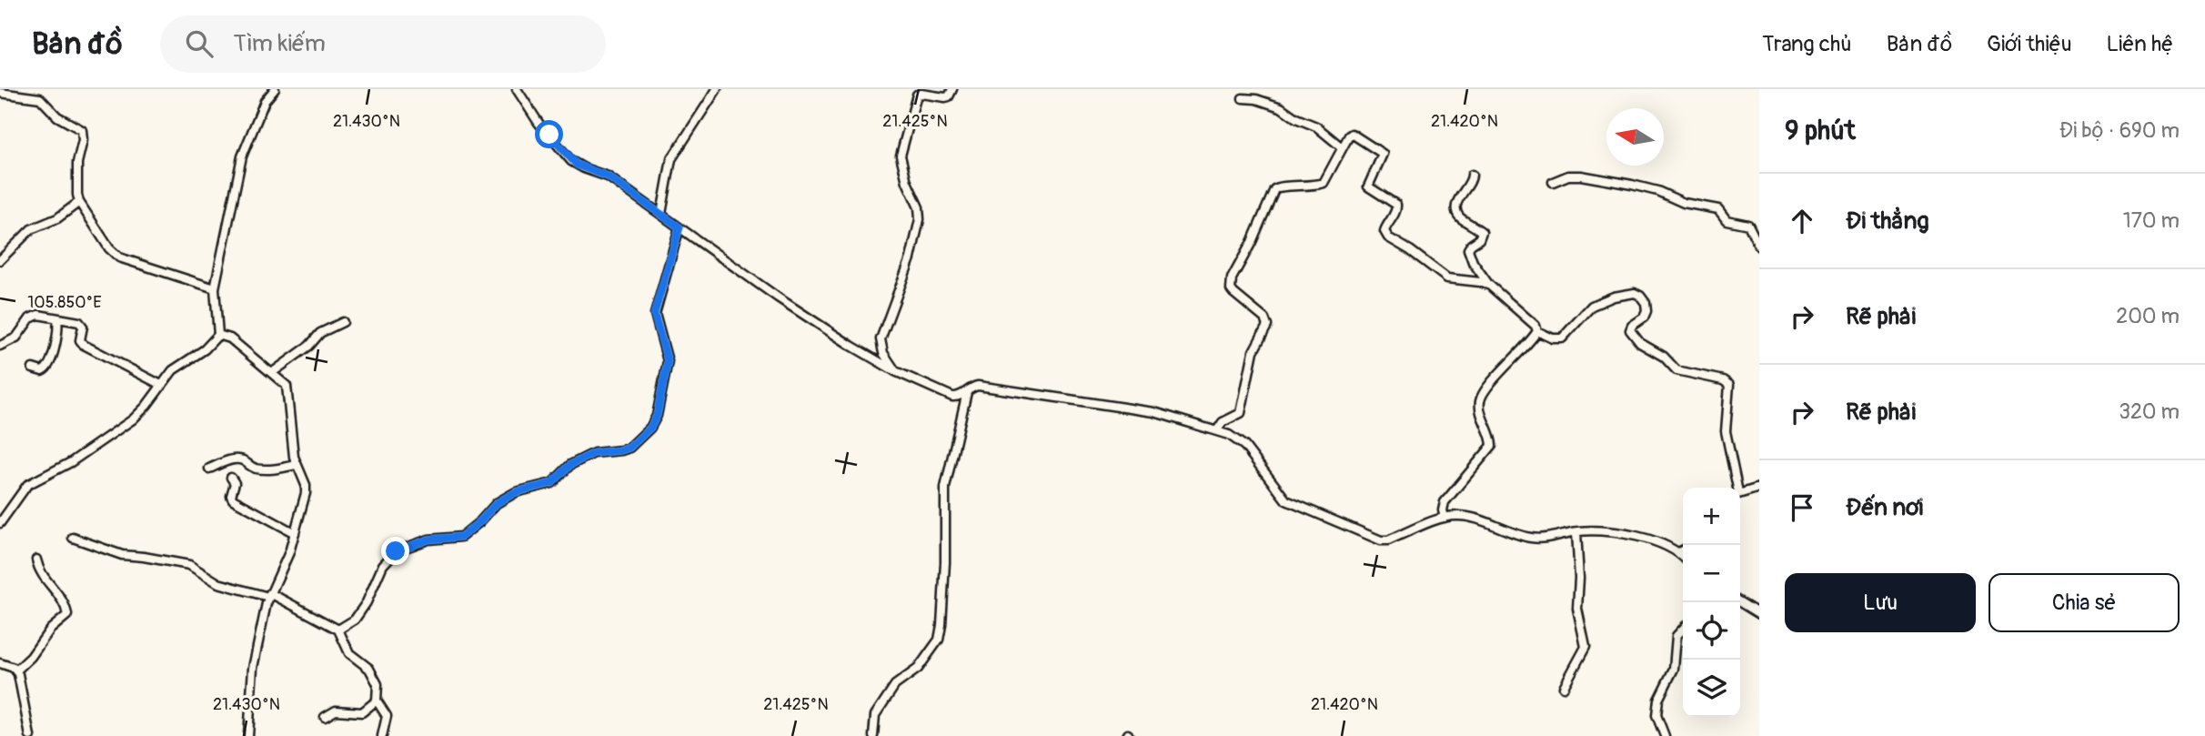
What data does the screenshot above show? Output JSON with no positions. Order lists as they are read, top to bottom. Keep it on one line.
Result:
{"north":"left","page":{"header":"Bản đồ","search":"Tìm kiếm","nav":["Trang chủ","Bản đồ","Giới thiệu","Liên hệ"],"heading":["9 phút","Đi bộ · 690 m"],"list":[["Đi thẳng","170 m"],["Rẽ phải","200 m"],["Rẽ phải","320 m"],"Đến nơi"],"map_buttons":["+","−"],"buttons":["Lưu","Chia sẻ"]},"coordinates":["21.430°N","21.425°N","21.420°N","105.850°E"]}
